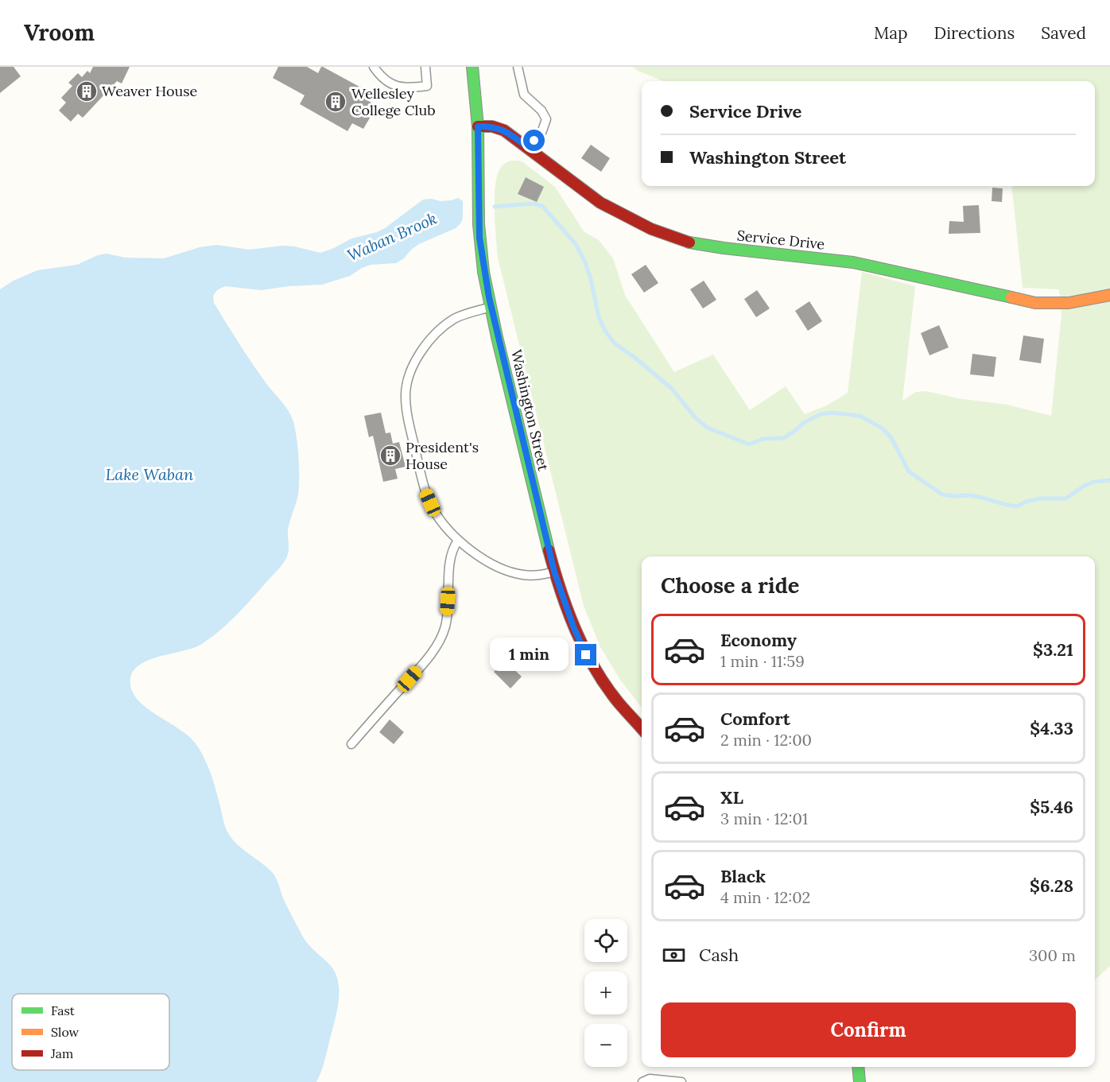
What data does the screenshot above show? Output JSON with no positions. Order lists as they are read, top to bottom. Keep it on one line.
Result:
{"streets":{"main road":["Service Drive","Washington Street"]},"crossings":[["Service Drive","Washington Street"]],"water":["Waban Brook","Lake Waban"],"places":{"building":["Weaver House","Wellesley College Club","President's House"]},"legend":["Fast","Slow","Jam"],"page":{"header":"Vroom","nav":["Map","Directions","Saved"],"banner":["Service Drive","Washington Street"],"heading":"Choose a ride","list":[{"name":"Economy","note":"1 min · 11:59","value":"$3.21"},{"name":"Comfort","note":"2 min · 12:00","value":"$4.33"},{"name":"XL","note":"3 min · 12:01","value":"$5.46"},{"name":"Black","note":"4 min · 12:02","value":"$6.28"}],"bubble":"1 min","map_buttons":["+","−"],"pay":["Cash","300 m"],"buttons":"Confirm"}}
